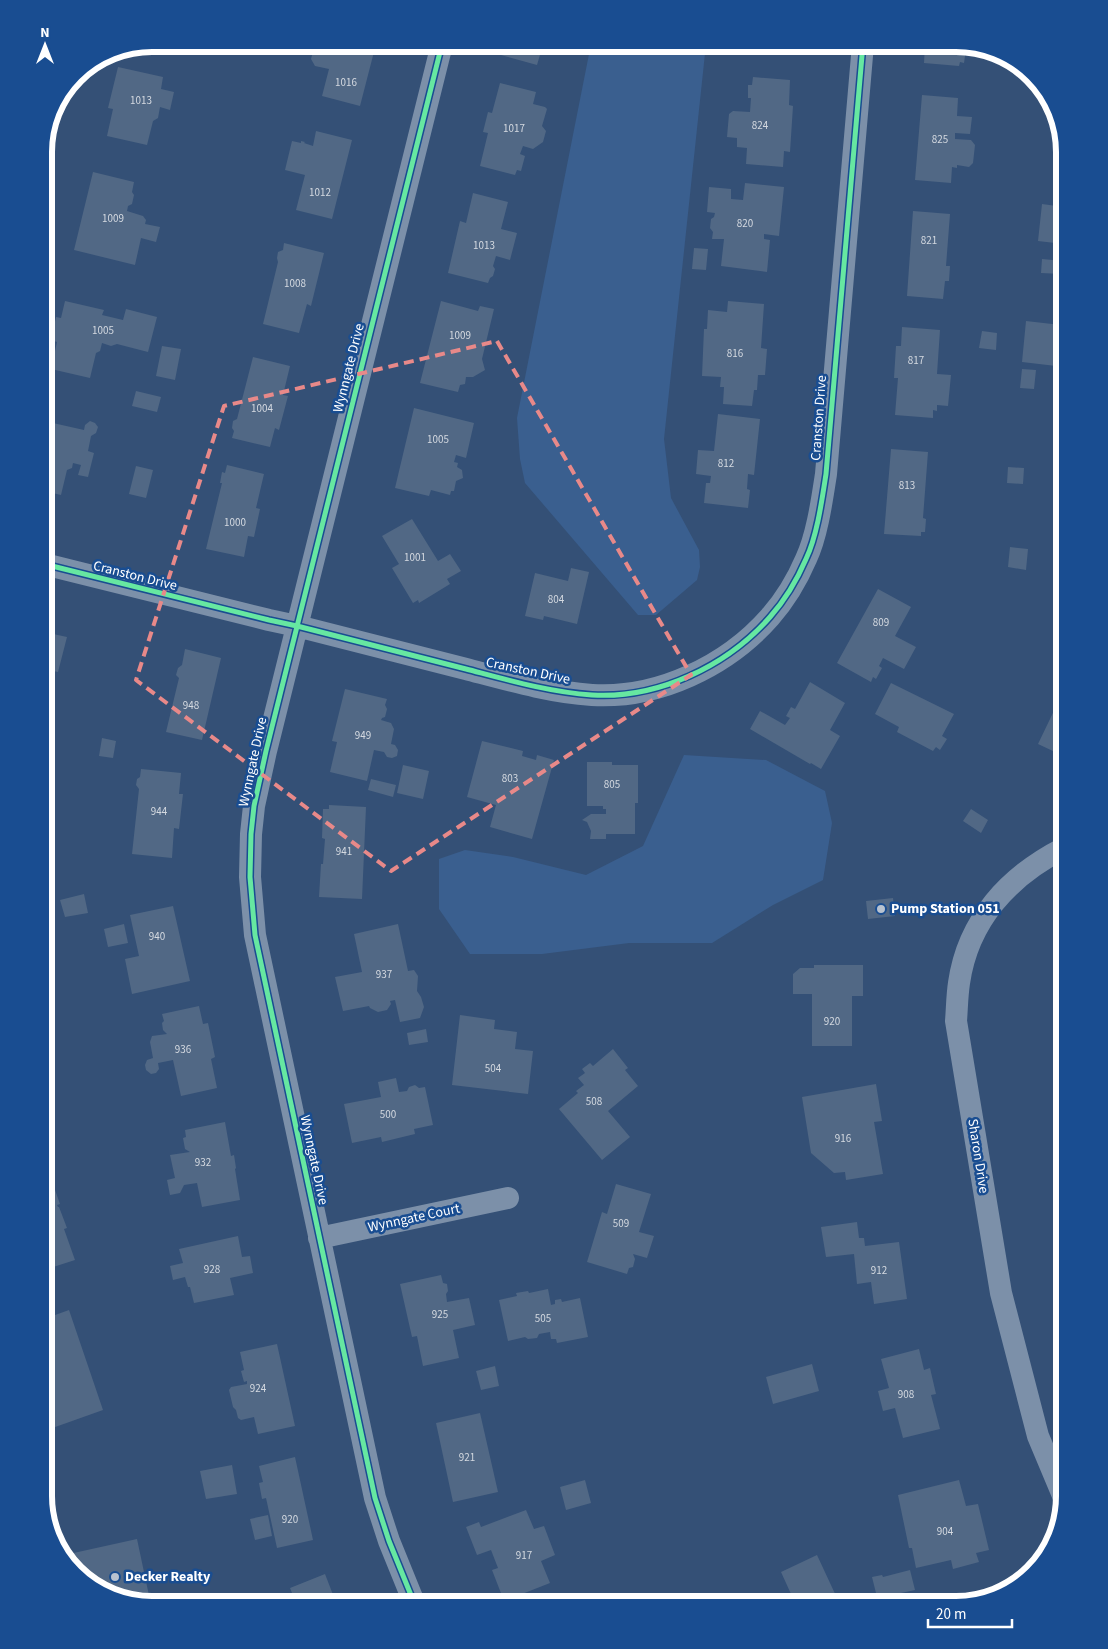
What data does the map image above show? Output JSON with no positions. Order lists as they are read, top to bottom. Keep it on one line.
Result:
{"streets":{"street":["Wynngate Drive","Cranston Drive","Sharon Drive","Wynngate Court"]},"crossings":[["Wynngate Drive","Cranston Drive"],["Wynngate Drive","Wynngate Court"]],"places":["Pump Station 051","Decker Realty"],"house_numbers":["1016","1013","824","1017","825","1012","1009","820","821","1013","1008","1005","1009","816","817","1004","1005","812","813","1000","1001","804","809","948","949","803","805","944","941","940","937","920","936","504","508","500","916","932","509","928","912","925","505","924","908","921","920","904","917"],"scale_bar":"20 m","north":"top"}
